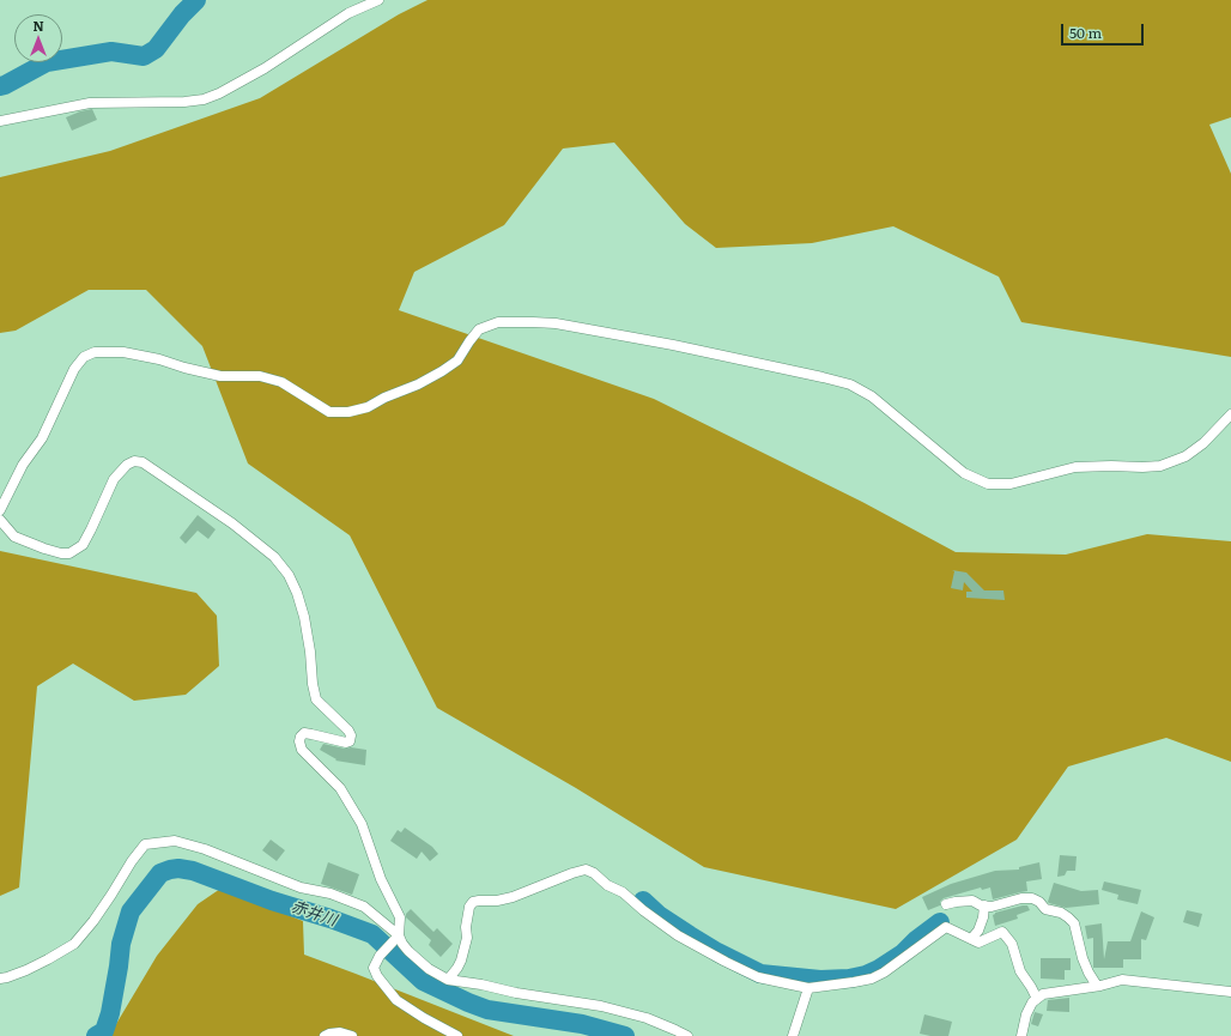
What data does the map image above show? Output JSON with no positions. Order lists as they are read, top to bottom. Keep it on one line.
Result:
{"water":["赤井川"],"scale_bar":"50 m","north":"top"}
